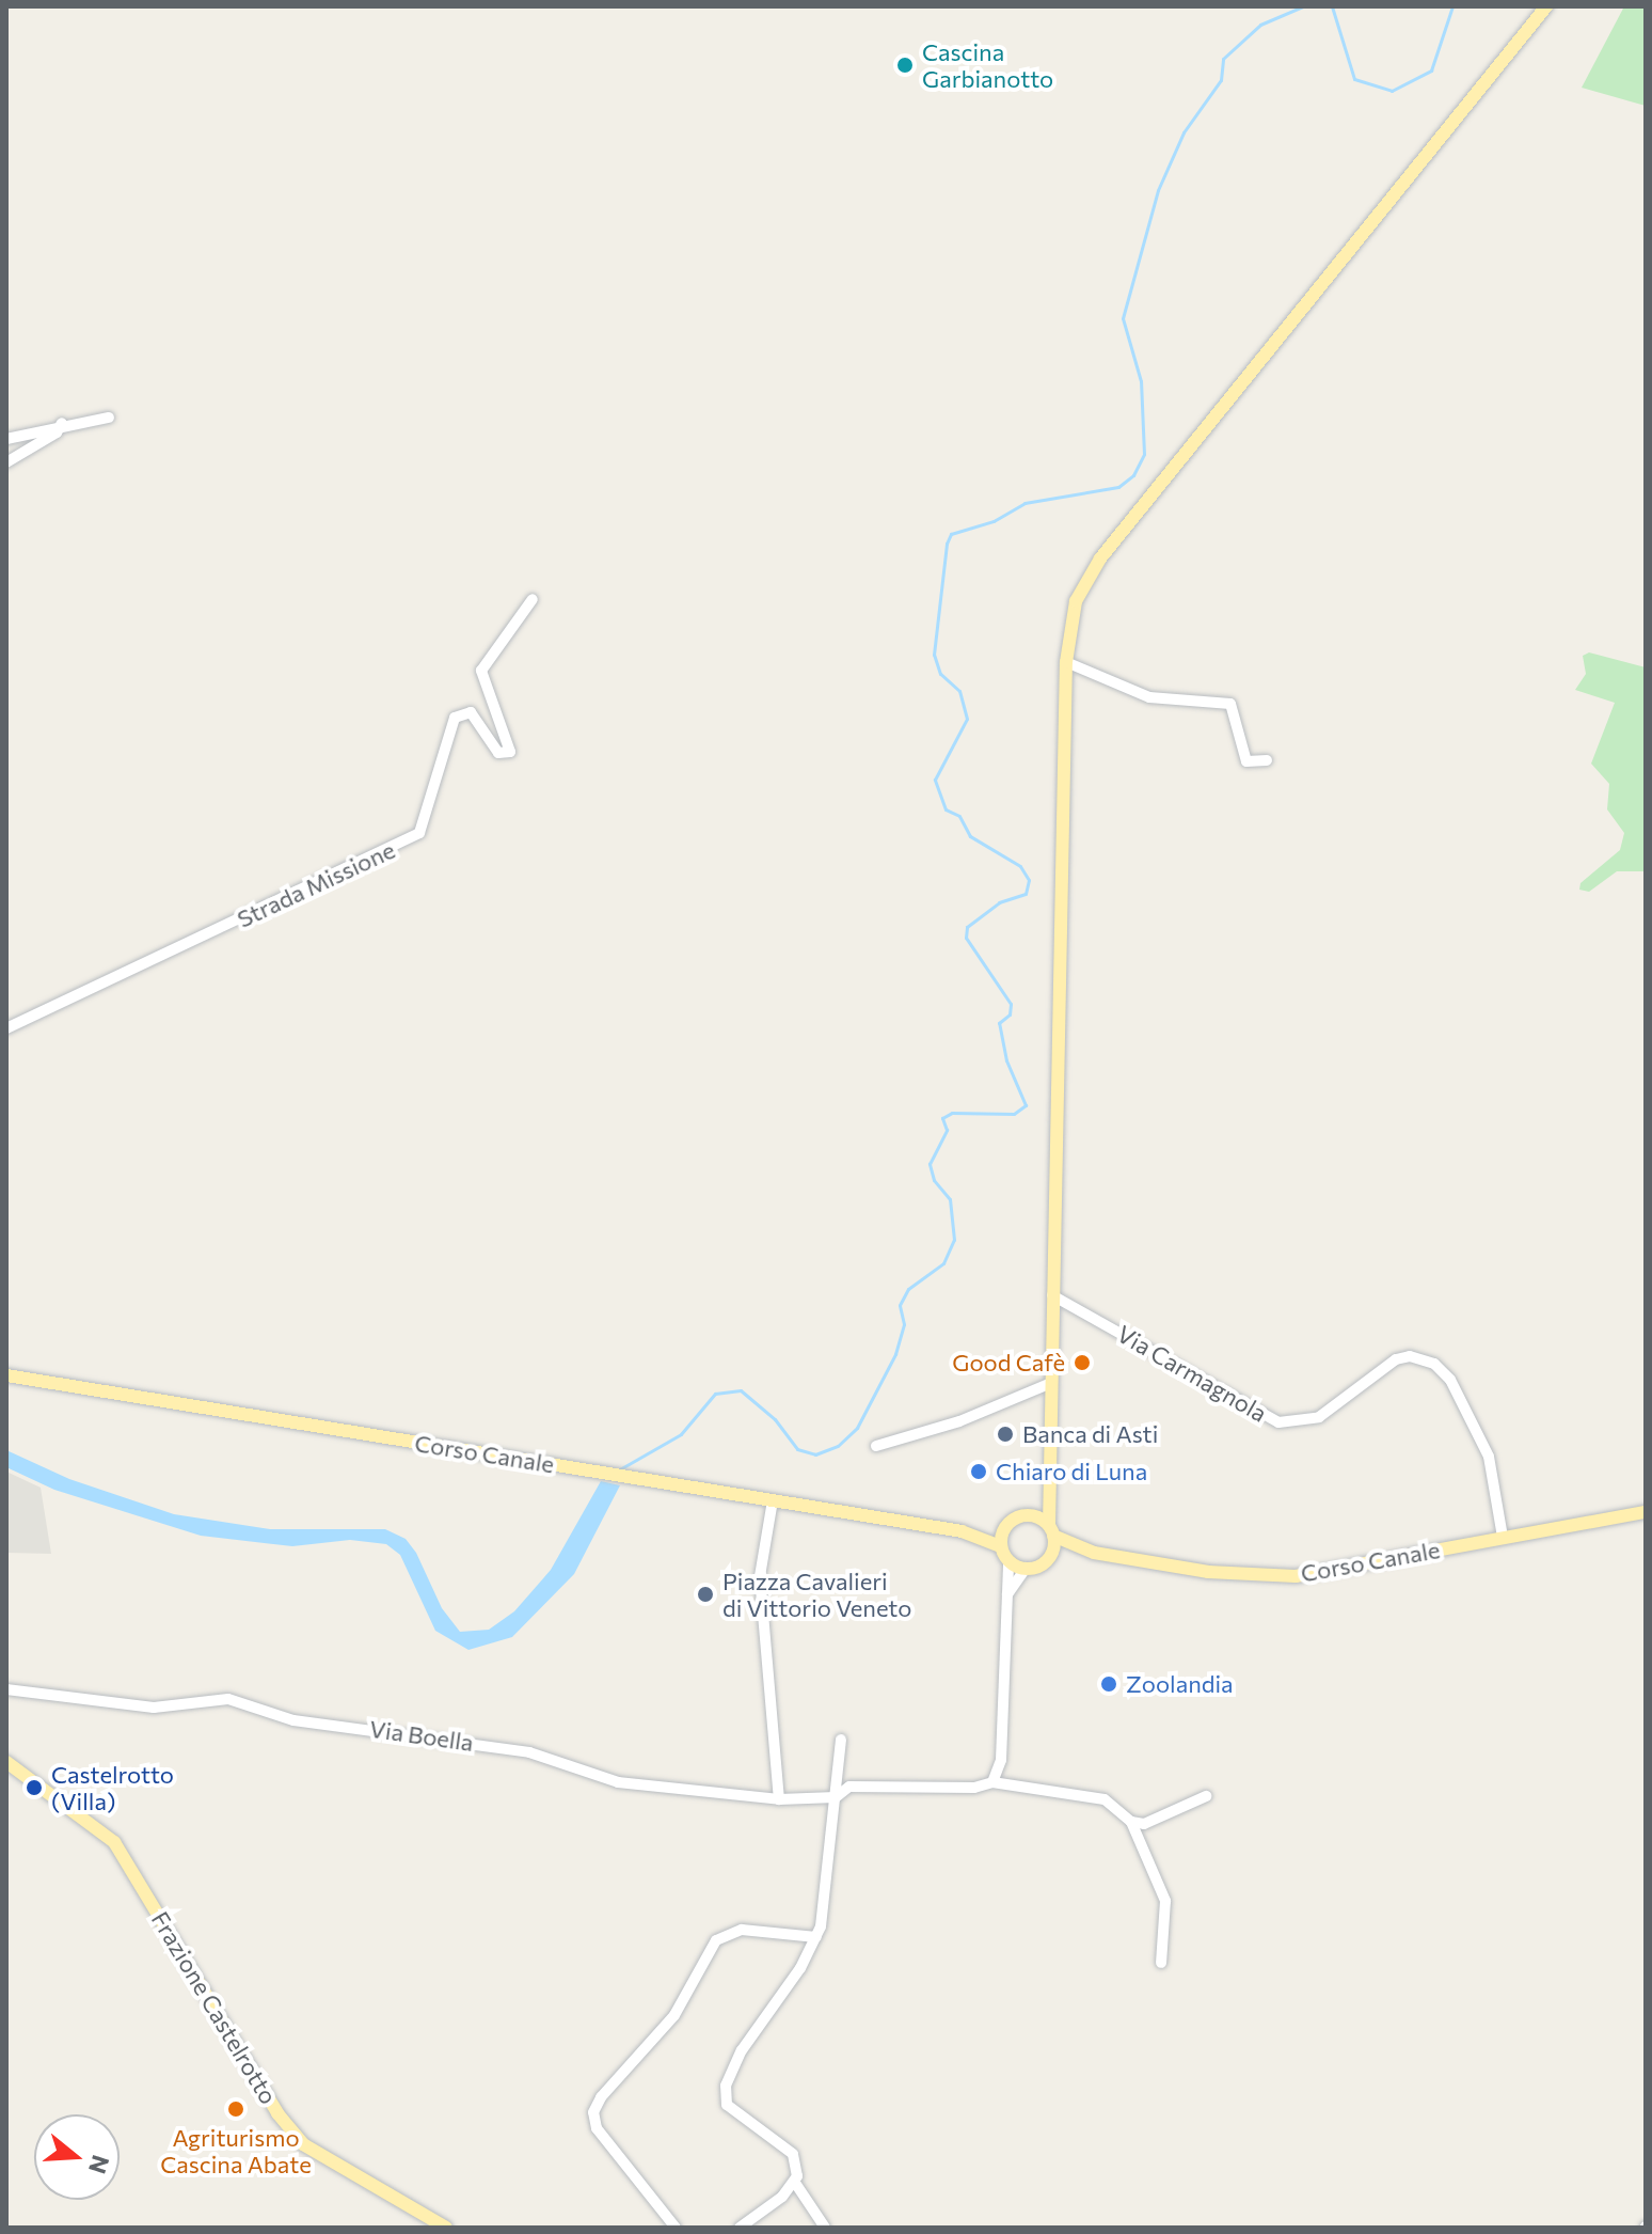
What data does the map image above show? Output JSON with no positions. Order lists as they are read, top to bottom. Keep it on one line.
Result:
{"streets":{"main road":["Corso Canale","Frazione Castelrotto"],"street":["Strada Missione","Via Carmagnola","Via Boella"]},"crossings":[["Via Carmagnola","Corso Canale"]],"places":["Cascina Garbianotto","Good Cafè","Banca di Asti","Chiaro di Luna","Piazza Cavalieri di Vittorio Veneto","Zoolandia","Castelrotto (Villa)","Agriturismo Cascina Abate"],"north":"right"}
